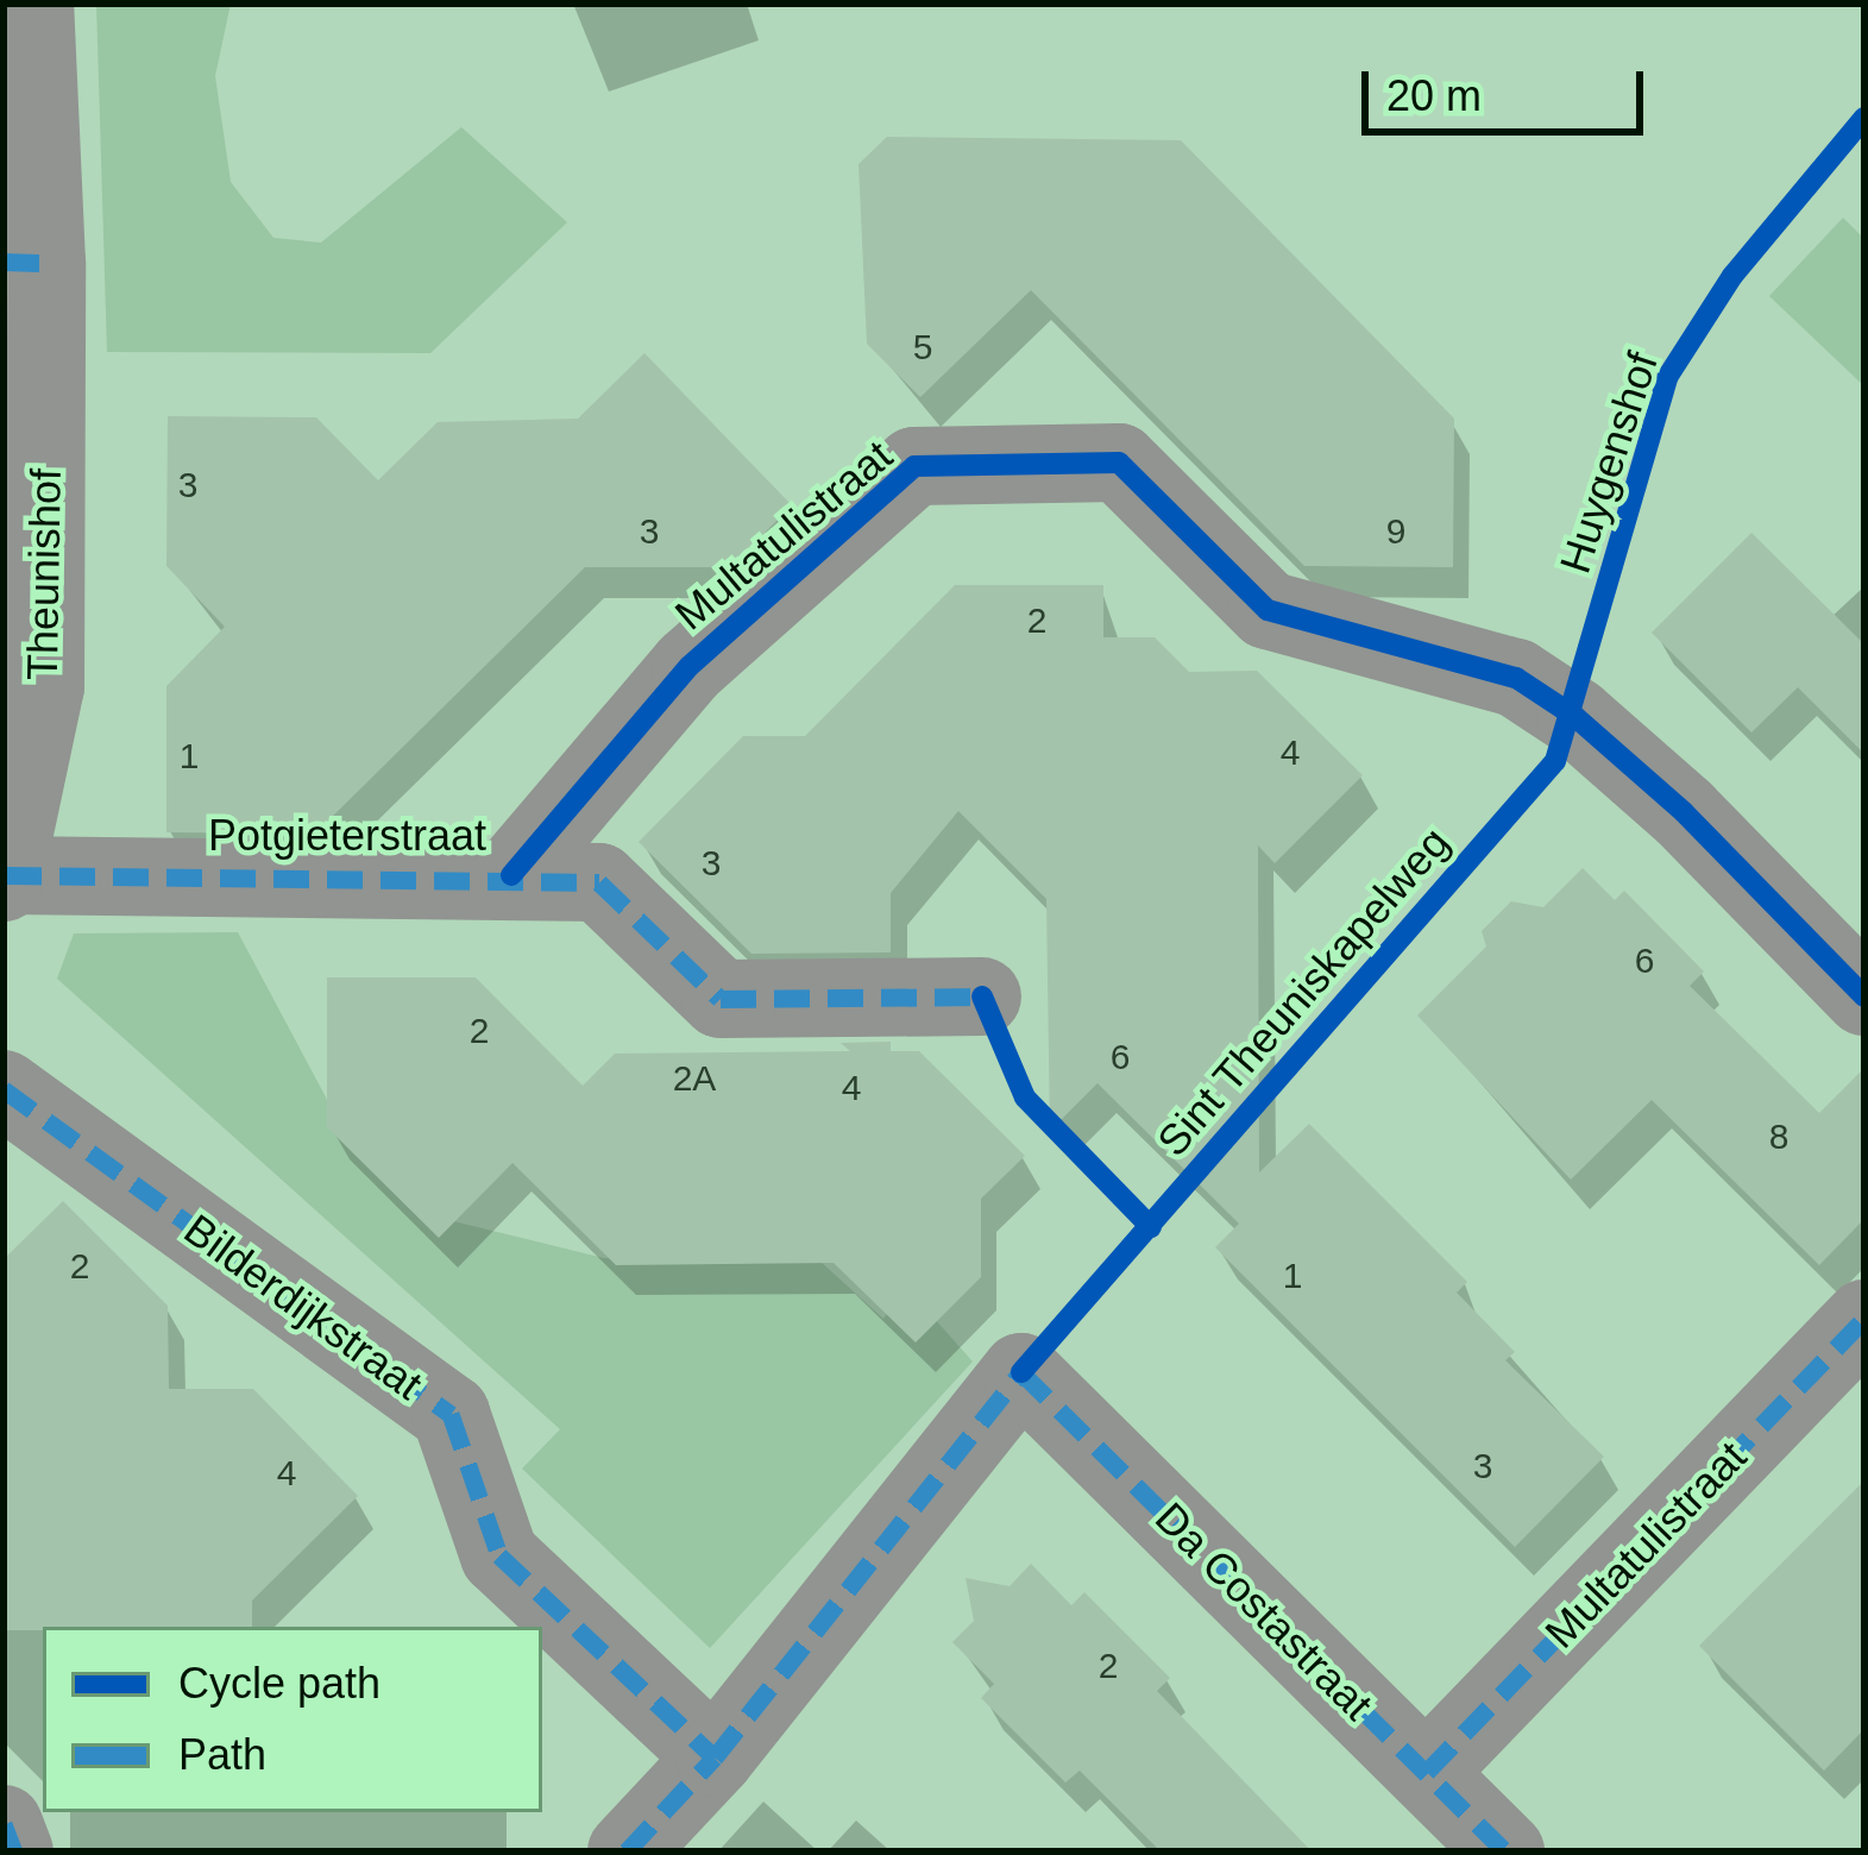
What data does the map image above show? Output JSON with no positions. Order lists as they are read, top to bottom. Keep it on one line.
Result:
{"streets":{"street":["Multatulistraat","Theunishof","Potgieterstraat","Bilderdijkstraat","Da Costastraat"],"cycle path":["Huygenshof"]},"crossings":[["Multatulistraat","Potgieterstraat"],["Multatulistraat","Da Costastraat"],["Theunishof","Potgieterstraat"],["Bilderdijkstraat","Da Costastraat"]],"house_numbers":["5","3","3","9","2","4","1","3","6","2","6","2A","4","8","2","1","3","4","2"],"legend":["Cycle path","Path"],"scale_bar":"20 m"}
